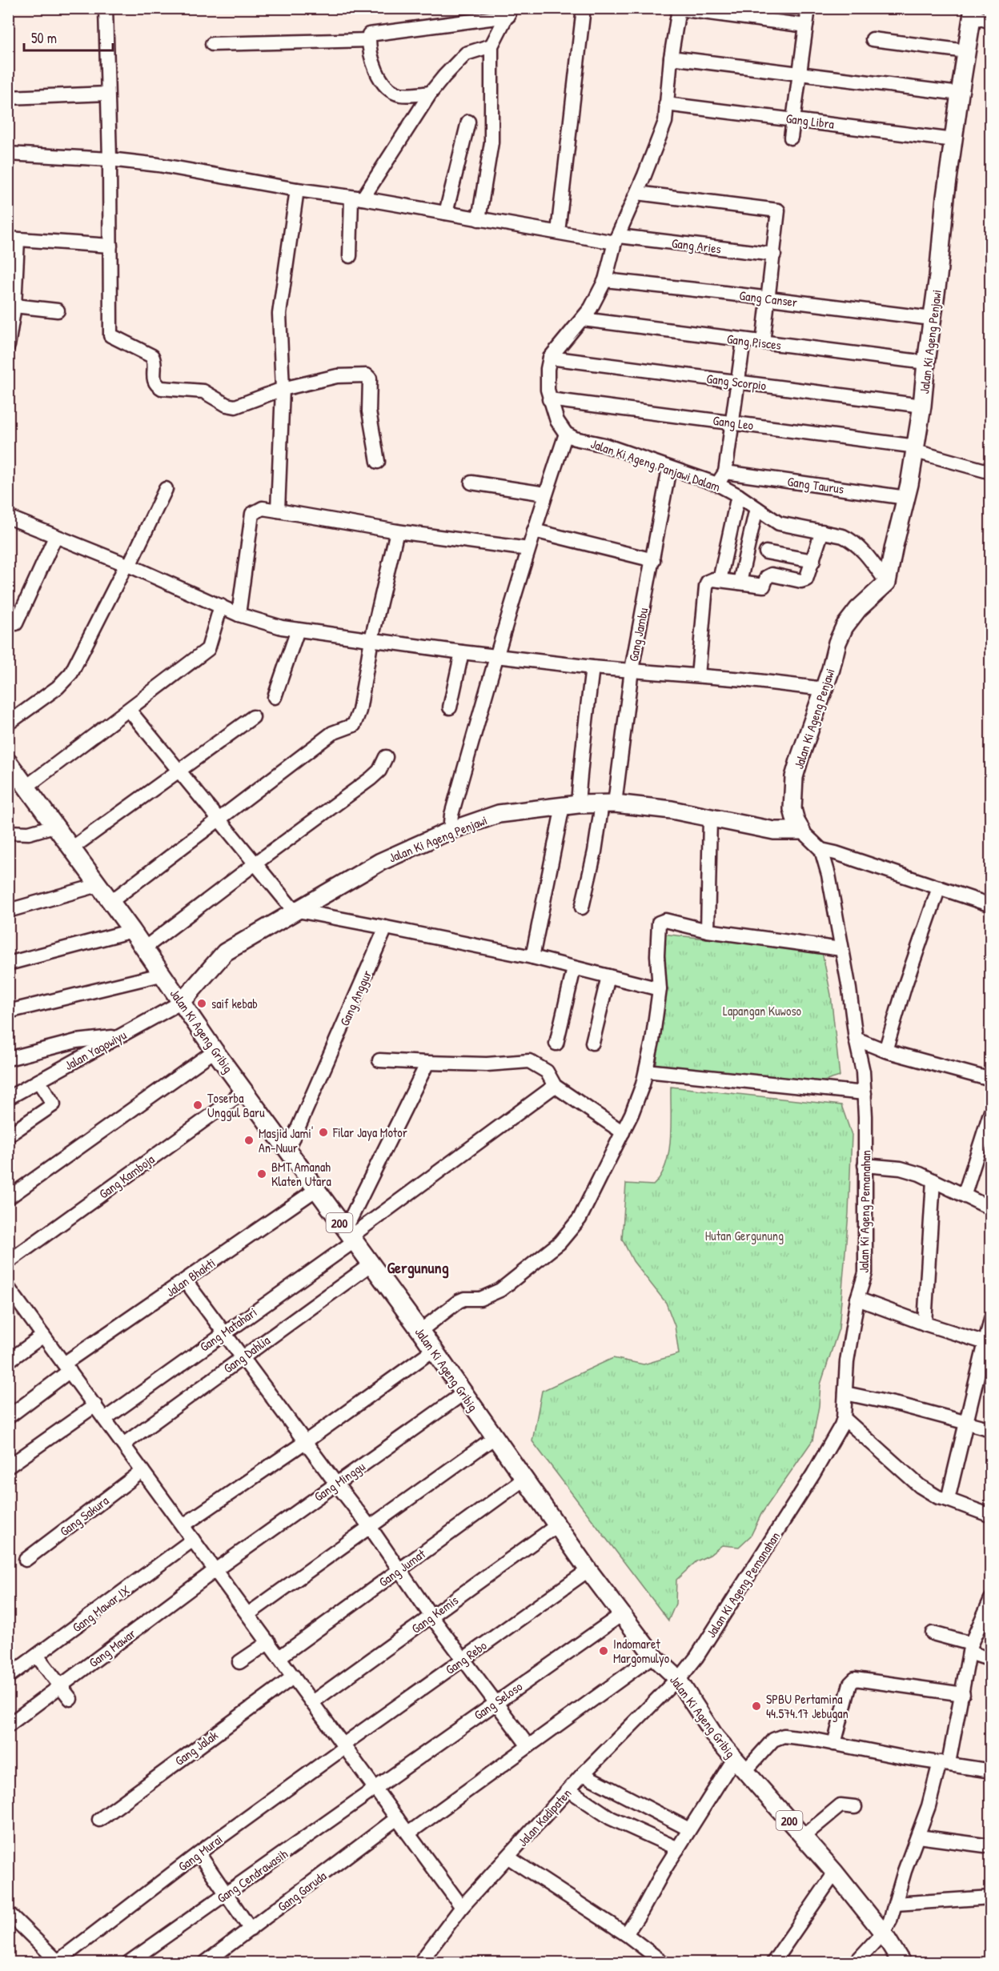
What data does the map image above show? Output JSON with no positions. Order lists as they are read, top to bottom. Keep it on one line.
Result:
{"streets":{"main road":["Jalan Ki Ageng Penjawi","Jalan Ki Ageng Gribig","200"],"street":["Gang Libra","Gang Aries","Gang Canser","Gang Pisces","Gang Scorpio","Gang Leo","Jalan Ki Ageng Panjawi Dalam","Gang Taurus","Gang Jambu","Gang Anggur","Jalan Yaqowiyu","Gang Kamboja","Jalan Ki Ageng Pemanahan","Jalan Bhakti","Gang Matahari","Gang Dahlia","Gang Minggu","Gang Sakura","Gang Jumat","Gang Mawar IX","Gang Kemis","Gang Mawar","Gang Rebo","Gang Seloso","Gang Jalak","Jalan Kadipaten","Gang Murai","Gang Cendrawasih","Gang Garuda"]},"crossings":[["Gang Libra","Jalan Ki Ageng Penjawi"],["Gang Canser","Jalan Ki Ageng Penjawi"],["Gang Pisces","Jalan Ki Ageng Penjawi"],["Jalan Ki Ageng Penjawi","Gang Scorpio"],["Jalan Ki Ageng Penjawi","Gang Leo"],["Jalan Ki Ageng Penjawi","Jalan Ki Ageng Panjawi Dalam"],["Jalan Ki Ageng Penjawi","Gang Taurus"],["Jalan Ki Ageng Penjawi","Gang Jambu"],["Jalan Ki Ageng Penjawi","Jalan Ki Ageng Gribig"],["Jalan Ki Ageng Penjawi","Jalan Yaqowiyu"],["Jalan Ki Ageng Penjawi","Jalan Ki Ageng Pemanahan"],["Jalan Ki Ageng Panjawi Dalam","Gang Jambu"],["Gang Anggur","Jalan Ki Ageng Gribig"],["Jalan Ki Ageng Gribig","Jalan Yaqowiyu"],["Jalan Ki Ageng Gribig","Gang Kamboja"],["Jalan Ki Ageng Gribig","Jalan Ki Ageng Pemanahan"],["Jalan Ki Ageng Gribig","Jalan Bhakti"],["Jalan Ki Ageng Gribig","Gang Matahari"],["Jalan Ki Ageng Gribig","Gang Dahlia"],["Jalan Ki Ageng Gribig","Gang Minggu"],["Jalan Ki Ageng Gribig","Gang Jumat"],["Jalan Ki Ageng Gribig","Gang Kemis"],["Jalan Ki Ageng Gribig","Gang Rebo"],["Jalan Ki Ageng Gribig","Gang Seloso"],["Jalan Ki Ageng Gribig","Jalan Kadipaten"],["Jalan Ki Ageng Pemanahan","Jalan Kadipaten"],["Gang Minggu","Gang Mawar"],["Gang Rebo","Gang Murai"],["Gang Seloso","Gang Cendrawasih"]],"districts":["Gergunung"],"parks":["Lapangan Kuwoso","Hutan Gergunung"],"places":["saif kebab","Toserba Unggul Baru","Filar Jaya Motor","Masjid Jami' An-Nuur","BMT Amanah Klaten Utara","Indomaret Margomulyo","SPBU Pertamina 44.574.17 Jebugan"],"scale_bar":"50 m"}
